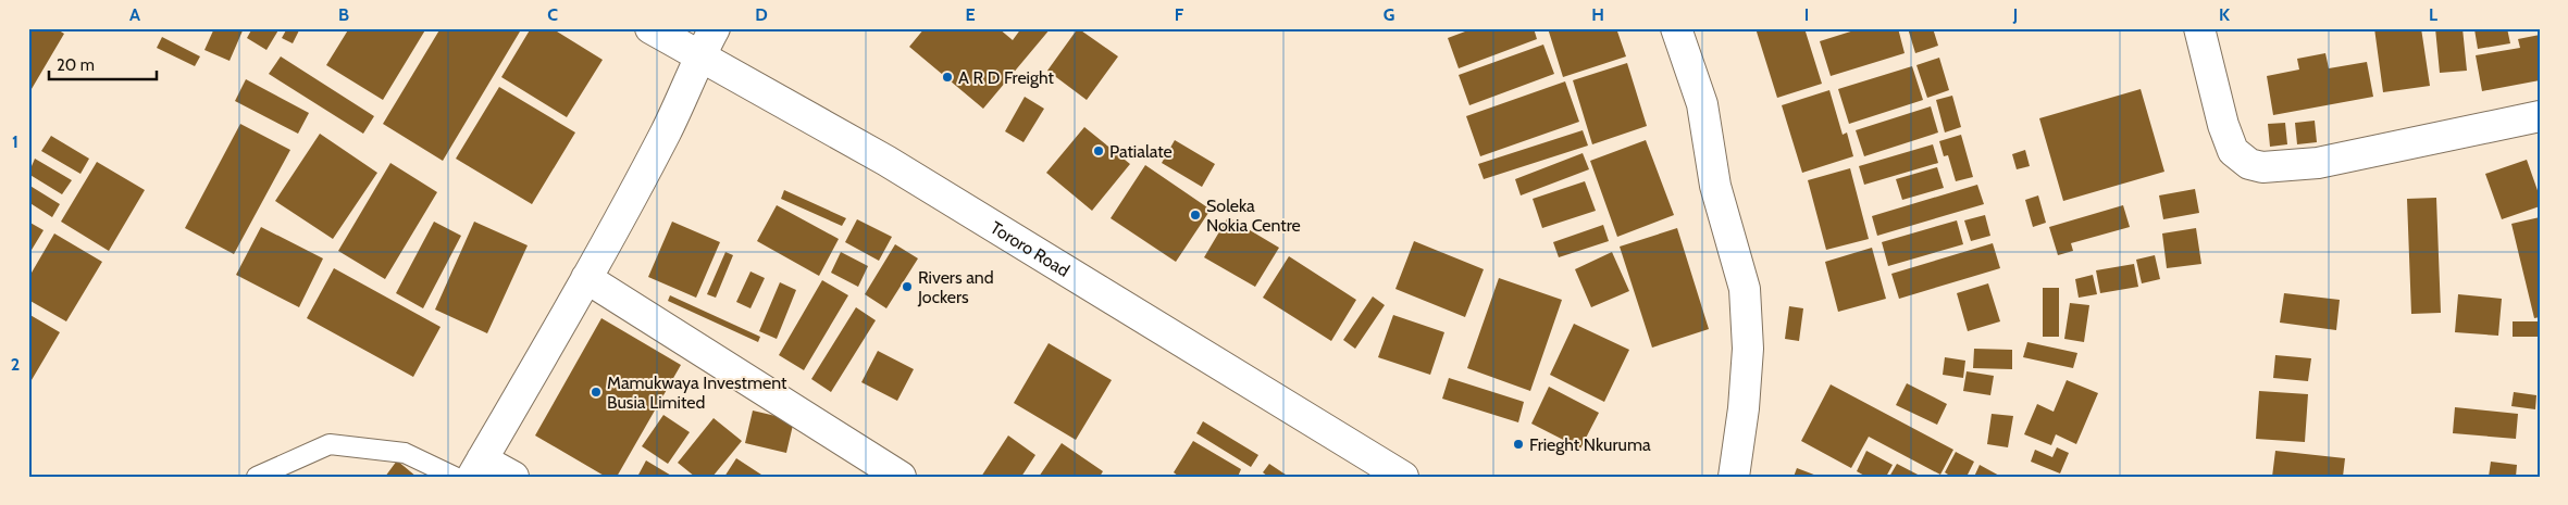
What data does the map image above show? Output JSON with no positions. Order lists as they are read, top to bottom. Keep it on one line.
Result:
{"streets":{"street":["Tororo Road"]},"places":["A R D Freight","Patialate","Soleka Nokia Centre","Rivers and Jockers","Mamukwaya Investment Busia Limited","Frieght Nkuruma"],"scale_bar":"20 m","grid":{"columns":["A","B","C","D","E","F","G","H","I","J","K","L"],"rows":["1","2"]}}
